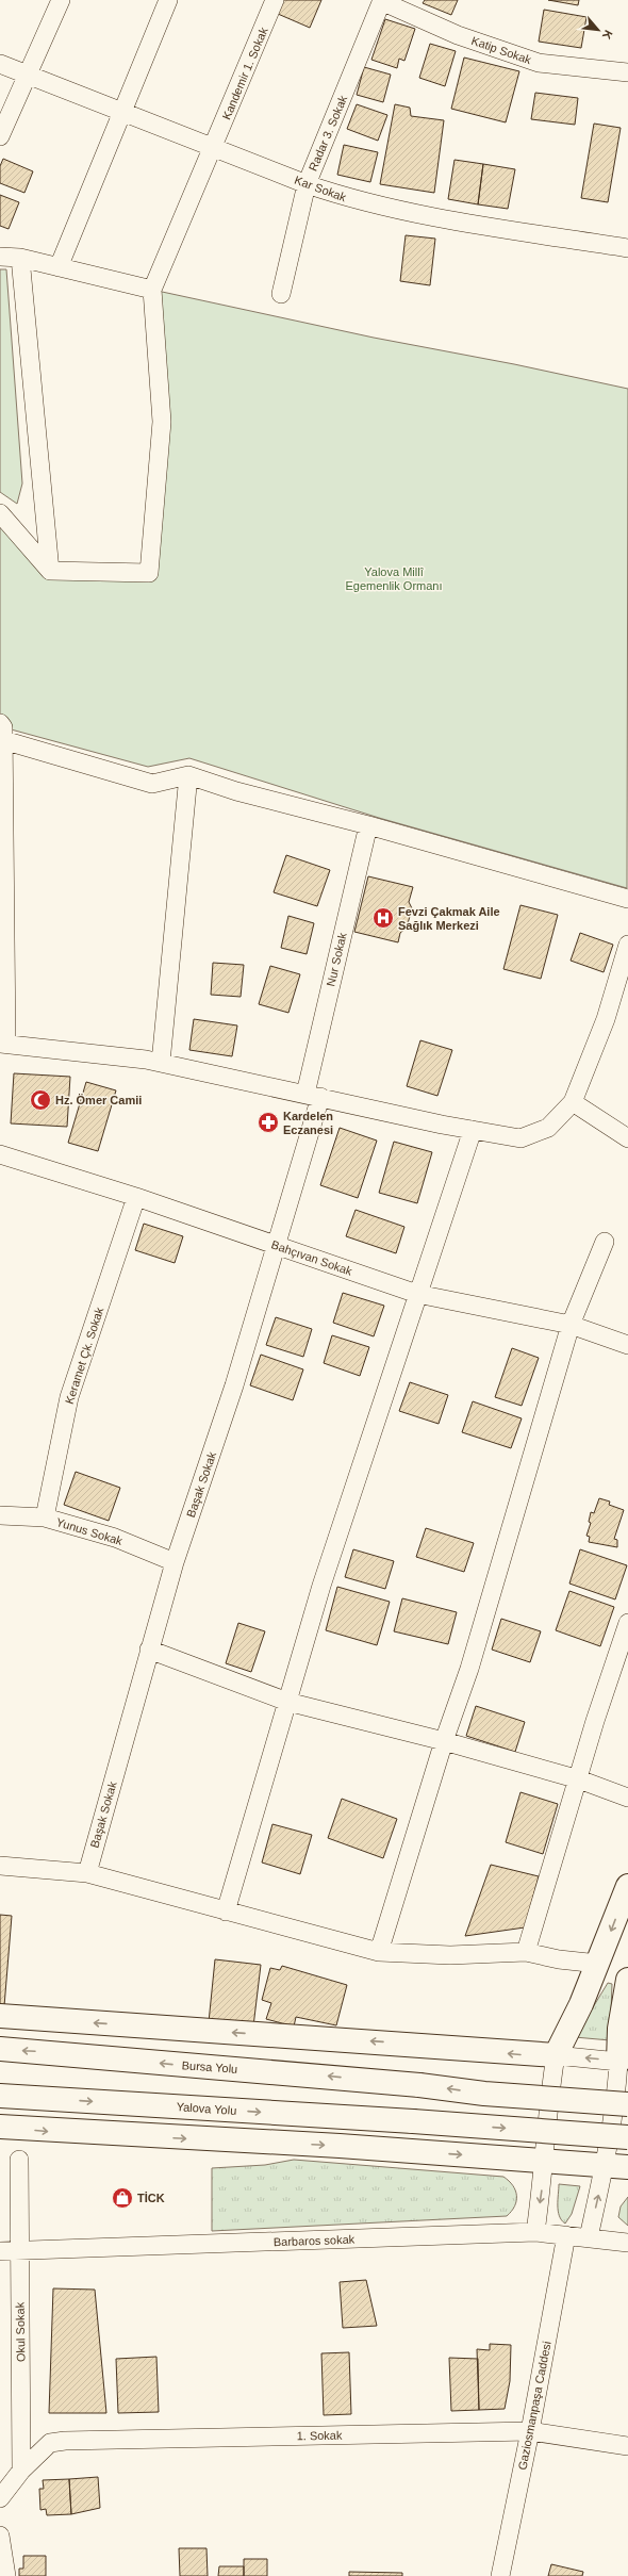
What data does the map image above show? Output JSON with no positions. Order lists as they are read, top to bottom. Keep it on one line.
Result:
{"streets":{"main road":["Bursa Yolu","Yalova Yolu"],"street":["Katip Sokak","Kandemir 1. Sokak","Radar 3. Sokak","Kar Sokak","Nur Sokak","Bahçıvan Sokak","Keramet Çk. Sokak","Başak Sokak","Yunus Sokak","Barbaros sokak","Okul Sokak","Gaziosmanpaşa Caddesi","1. Sokak"]},"crossings":[["Katip Sokak","Radar 3. Sokak"],["Kandemir 1. Sokak","Kar Sokak"],["Radar 3. Sokak","Kar Sokak"],["Nur Sokak","Başak Sokak"],["Bahçıvan Sokak","Keramet Çk. Sokak"],["Bahçıvan Sokak","Başak Sokak"],["Keramet Çk. Sokak","Yunus Sokak"],["Başak Sokak","Yunus Sokak"],["Barbaros sokak","Okul Sokak"],["Barbaros sokak","Gaziosmanpaşa Caddesi"],["Okul Sokak","1. Sokak"],["Gaziosmanpaşa Caddesi","1. Sokak"]],"parks":["Yalova Millî Egemenlik Ormanı"],"places":{"hospital":["Fevzi Çakmak Aile Sağlık Merkezi"],"mosque":["Hz. Ömer Camii"],"pharmacy":["Kardelen Eczanesi"],"shop":["TİCK"]},"north":"bottom right"}
